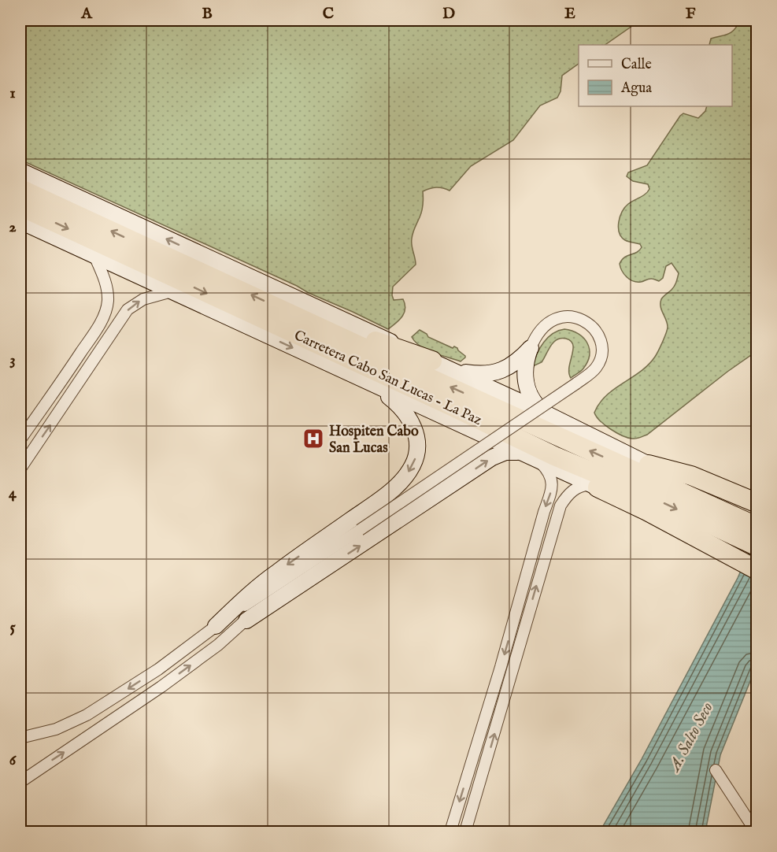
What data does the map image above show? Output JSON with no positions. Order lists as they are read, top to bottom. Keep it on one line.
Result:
{"streets":{"highway":["Carretera Cabo San Lucas - La Paz"]},"water":["A. Salto Seco"],"places":{"hospital":["Hospiten Cabo San Lucas"]},"legend":["Calle","Agua"],"grid":{"columns":["A","B","C","D","E","F"],"rows":["1","2","3","4","5","6"]}}
